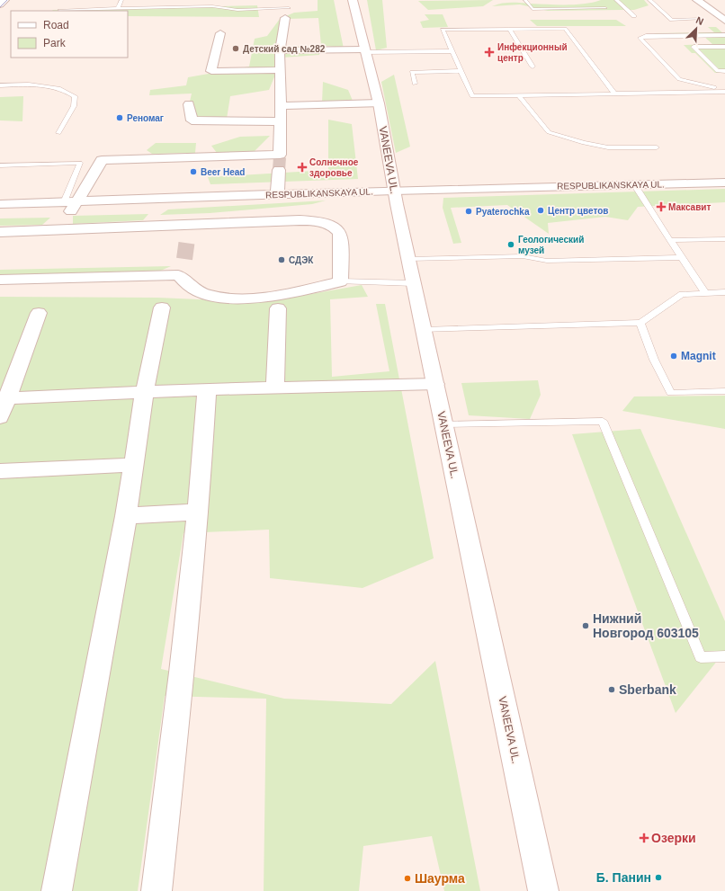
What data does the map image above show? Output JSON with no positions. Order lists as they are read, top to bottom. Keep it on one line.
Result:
{"streets":{"street":["VANEEVA UL.","RESPUBLIKANSKAYA UL."]},"crossings":[["VANEEVA UL.","RESPUBLIKANSKAYA UL."]],"places":{"other":["Детский сад №282","Реномаг","Beer Head","Центр цветов","Pyaterochka","Геологический музей","СДЭК","Magnit","Нижний Новгород 603105","Sberbank","Б. Панин","Шаурма"],"health":["Инфекционный центр","Солнечное здоровье","Максавит","Озерки"]},"legend":["Road","Park"],"north":"top right"}
